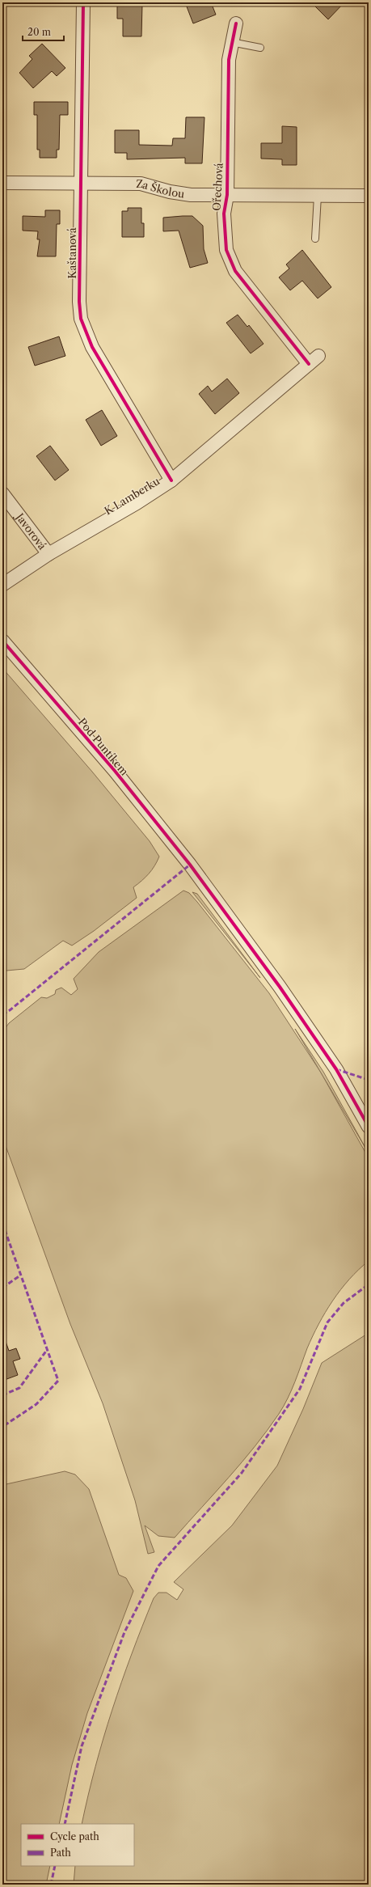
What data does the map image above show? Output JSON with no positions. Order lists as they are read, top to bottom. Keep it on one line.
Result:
{"streets":{"street":["Ořechová","Za Školou","Kaštanová","K Lamberku","Javorová","Pod Puntíkem"]},"crossings":[["Ořechová","Za Školou"],["Ořechová","K Lamberku"],["Za Školou","Kaštanová"],["Kaštanová","K Lamberku"],["K Lamberku","Javorová"]],"legend":["Cycle path","Path"],"scale_bar":"20 m"}
